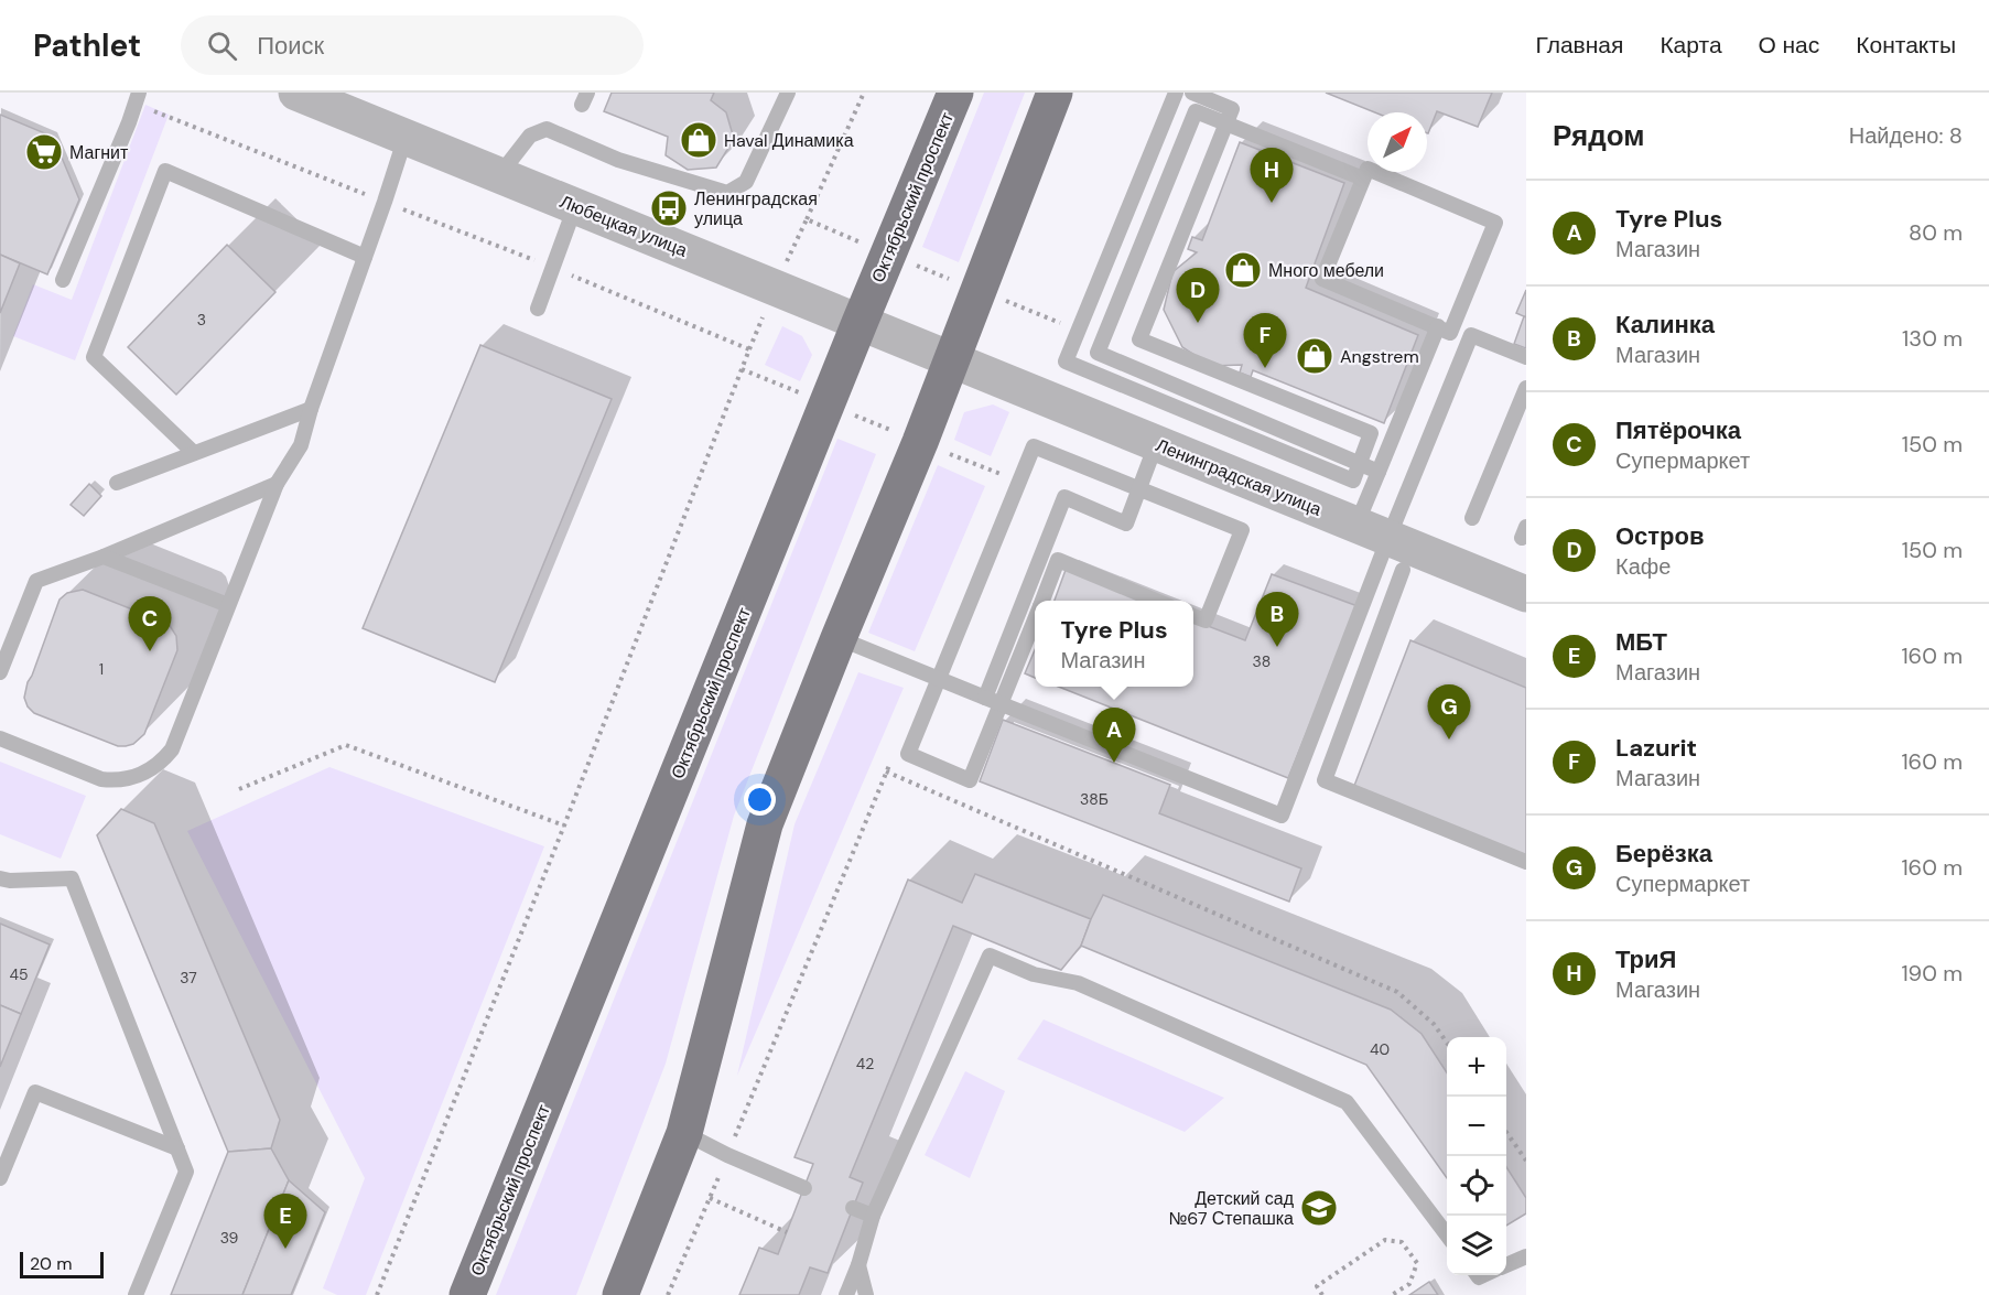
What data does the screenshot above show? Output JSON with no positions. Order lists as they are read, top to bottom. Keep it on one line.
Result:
{"streets":{"main road":["Октябрьский проспект"],"street":["Любецкая улица","Ленинградская улица"]},"crossings":[["Октябрьский проспект","Любецкая улица"],["Любецкая улица","Ленинградская улица"]],"places":{"shop":["Haval Динамика","Много мебели","Angstrem"],"supermarket":["Магнит"],"bus stop":["Ленинградская улица"],"school or university":["Детский сад №67 Степашка"]},"house_numbers":["3","38","1","38Б","45","37","40","42","39"],"scale_bar":"20 m","north":"top right","page":{"header":"Pathlet","search":"Поиск","nav":["Главная","Карта","О нас","Контакты"],"heading":["Рядом","Найдено: 8"],"pins":["H","D","F","B","C","G","A","E"],"list":[{"mark":"A","name":"Tyre Plus","note":"Магазин","value":"80 m"},{"mark":"B","name":"Калинка","note":"Магазин","value":"130 m"},{"mark":"C","name":"Пятёрочка","note":"Супермаркет","value":"150 m"},{"mark":"D","name":"Остров","note":"Кафе","value":"150 m"},{"mark":"E","name":"МБТ","note":"Магазин","value":"160 m"},{"mark":"F","name":"Lazurit","note":"Магазин","value":"160 m"},{"mark":"G","name":"Берёзка","note":"Супермаркет","value":"160 m"},{"mark":"H","name":"ТриЯ","note":"Магазин","value":"190 m"}],"popup":["Tyre Plus","Магазин"],"map_buttons":["+","−"],"scale":"20 m"}}
